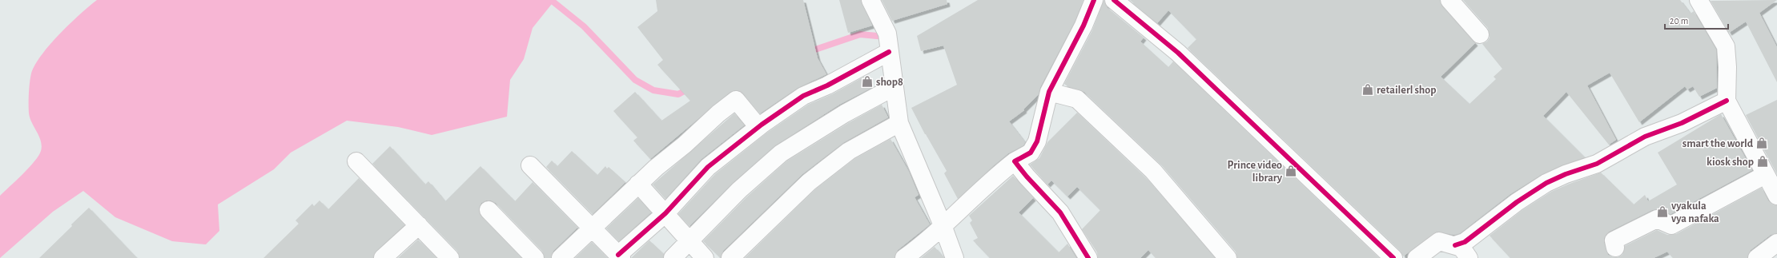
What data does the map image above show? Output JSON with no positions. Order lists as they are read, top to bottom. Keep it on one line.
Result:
{"places":{"shop":["shop8","retailerl shop","smart the world","kiosk shop","Prince video library","vyakula vya nafaka"]},"scale_bar":"20 m"}
